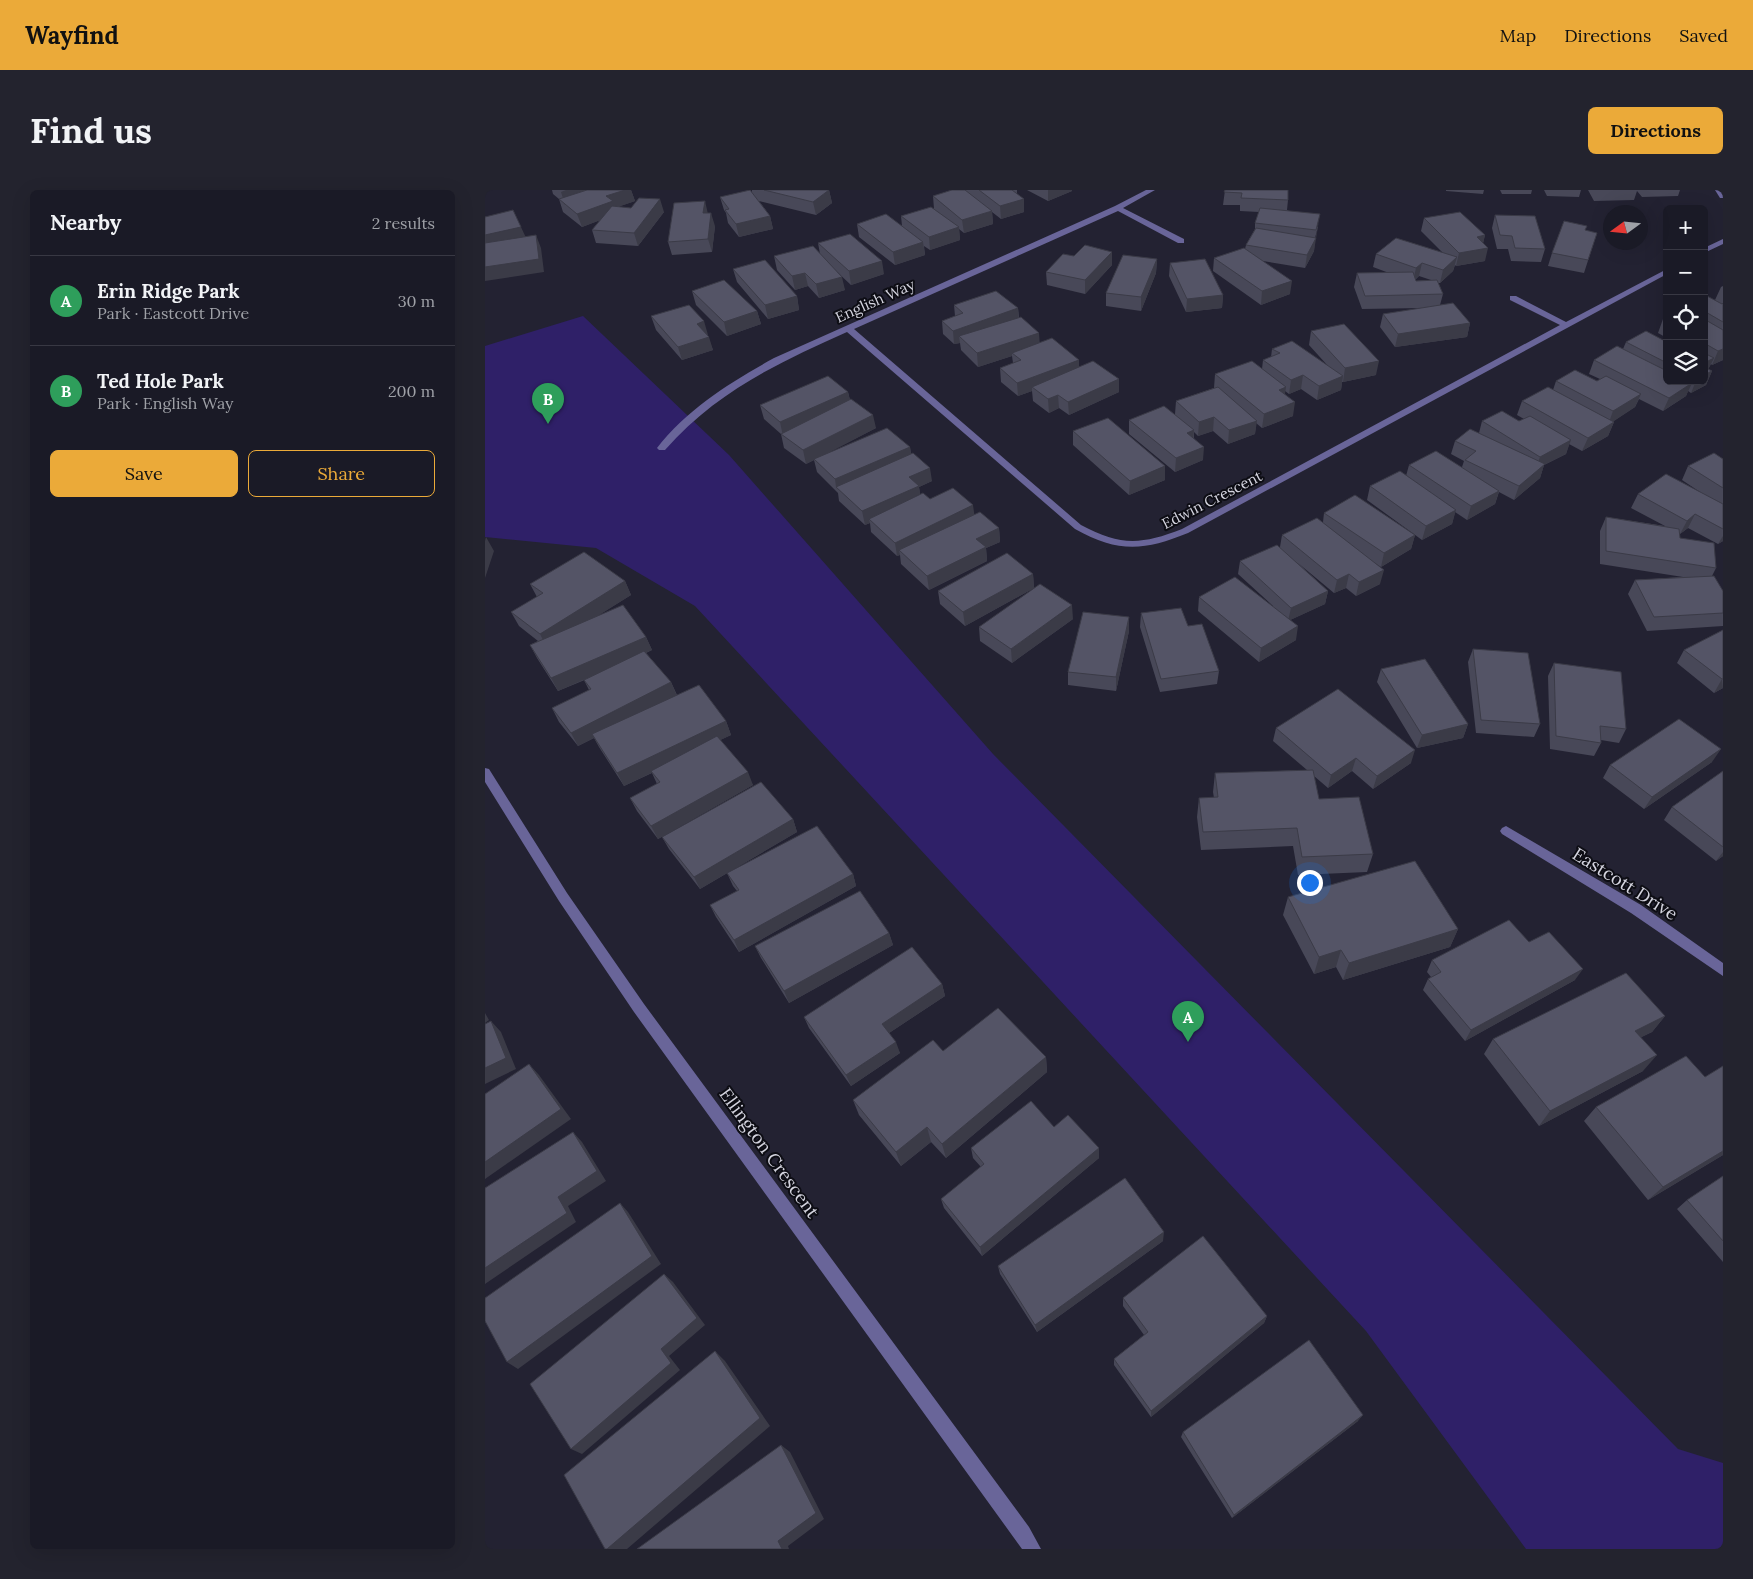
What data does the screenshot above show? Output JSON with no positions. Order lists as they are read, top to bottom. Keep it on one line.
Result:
{"streets":{"street":["English Way","Edwin Crescent","Eastcott Drive","Ellington Crescent"]},"crossings":[["English Way","Edwin Crescent"]],"north":"left","page":{"header":"Wayfind","nav":["Map","Directions","Saved"],"buttons":["Directions",["Save","Share"]],"title":"Find us","heading":["Nearby","2 results"],"map_buttons":["+","−"],"list":[{"mark":"A","name":"Erin Ridge Park","note":"Park · Eastcott Drive","value":"30 m"},{"mark":"B","name":"Ted Hole Park","note":"Park · English Way","value":"200 m"}],"pins":["B","A"]}}
